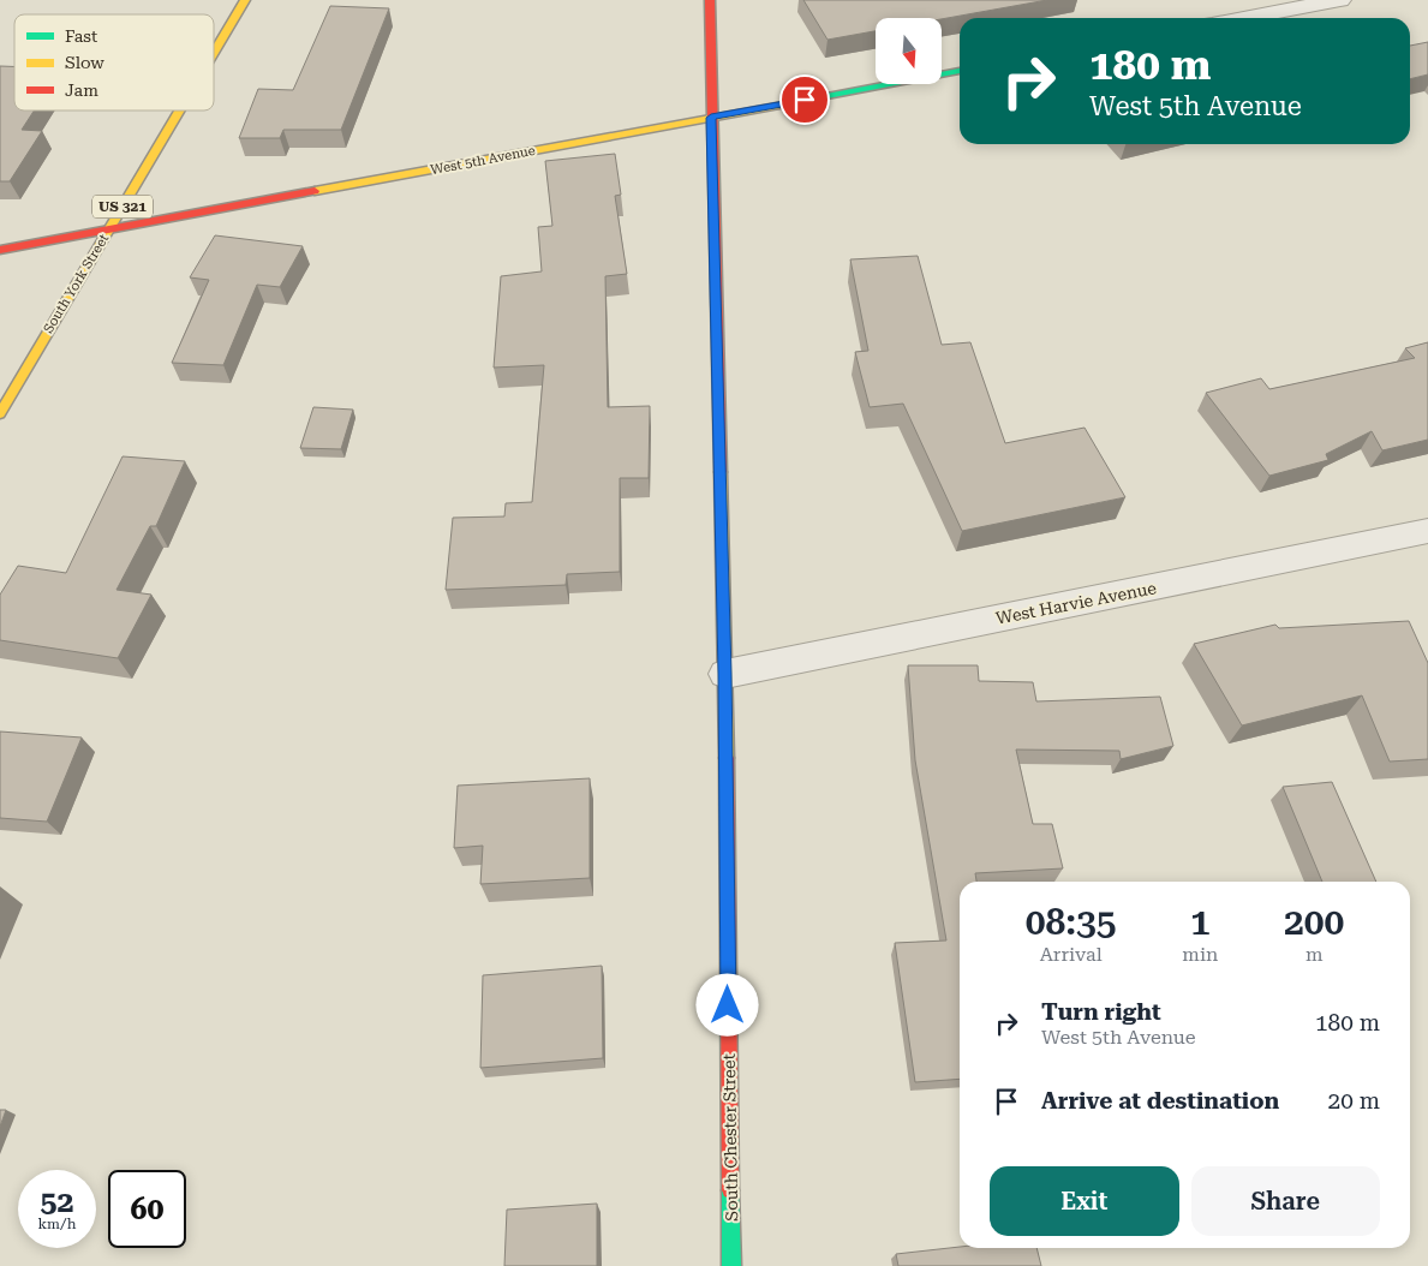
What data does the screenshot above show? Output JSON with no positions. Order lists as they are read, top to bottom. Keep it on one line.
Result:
{"streets":{"main road":["West 5th Avenue","US 321","South York Street","South Chester Street"],"street":["West Harvie Avenue"]},"crossings":[["West 5th Avenue","South York Street"],["West 5th Avenue","South Chester Street"],["West Harvie Avenue","South Chester Street"]],"legend":["Fast","Slow","Jam"],"north":"bottom","page":{"turn":["180 m","West 5th Avenue"],"eta":["08:35","Arrival","1","min","200","m"],"list":[{"name":"Turn right","note":"West 5th Avenue","value":"180 m"},{"name":"Arrive at destination","value":"20 m"}],"buttons":["Exit","Share"],"speed":"52 km/h","limit":"60"}}
